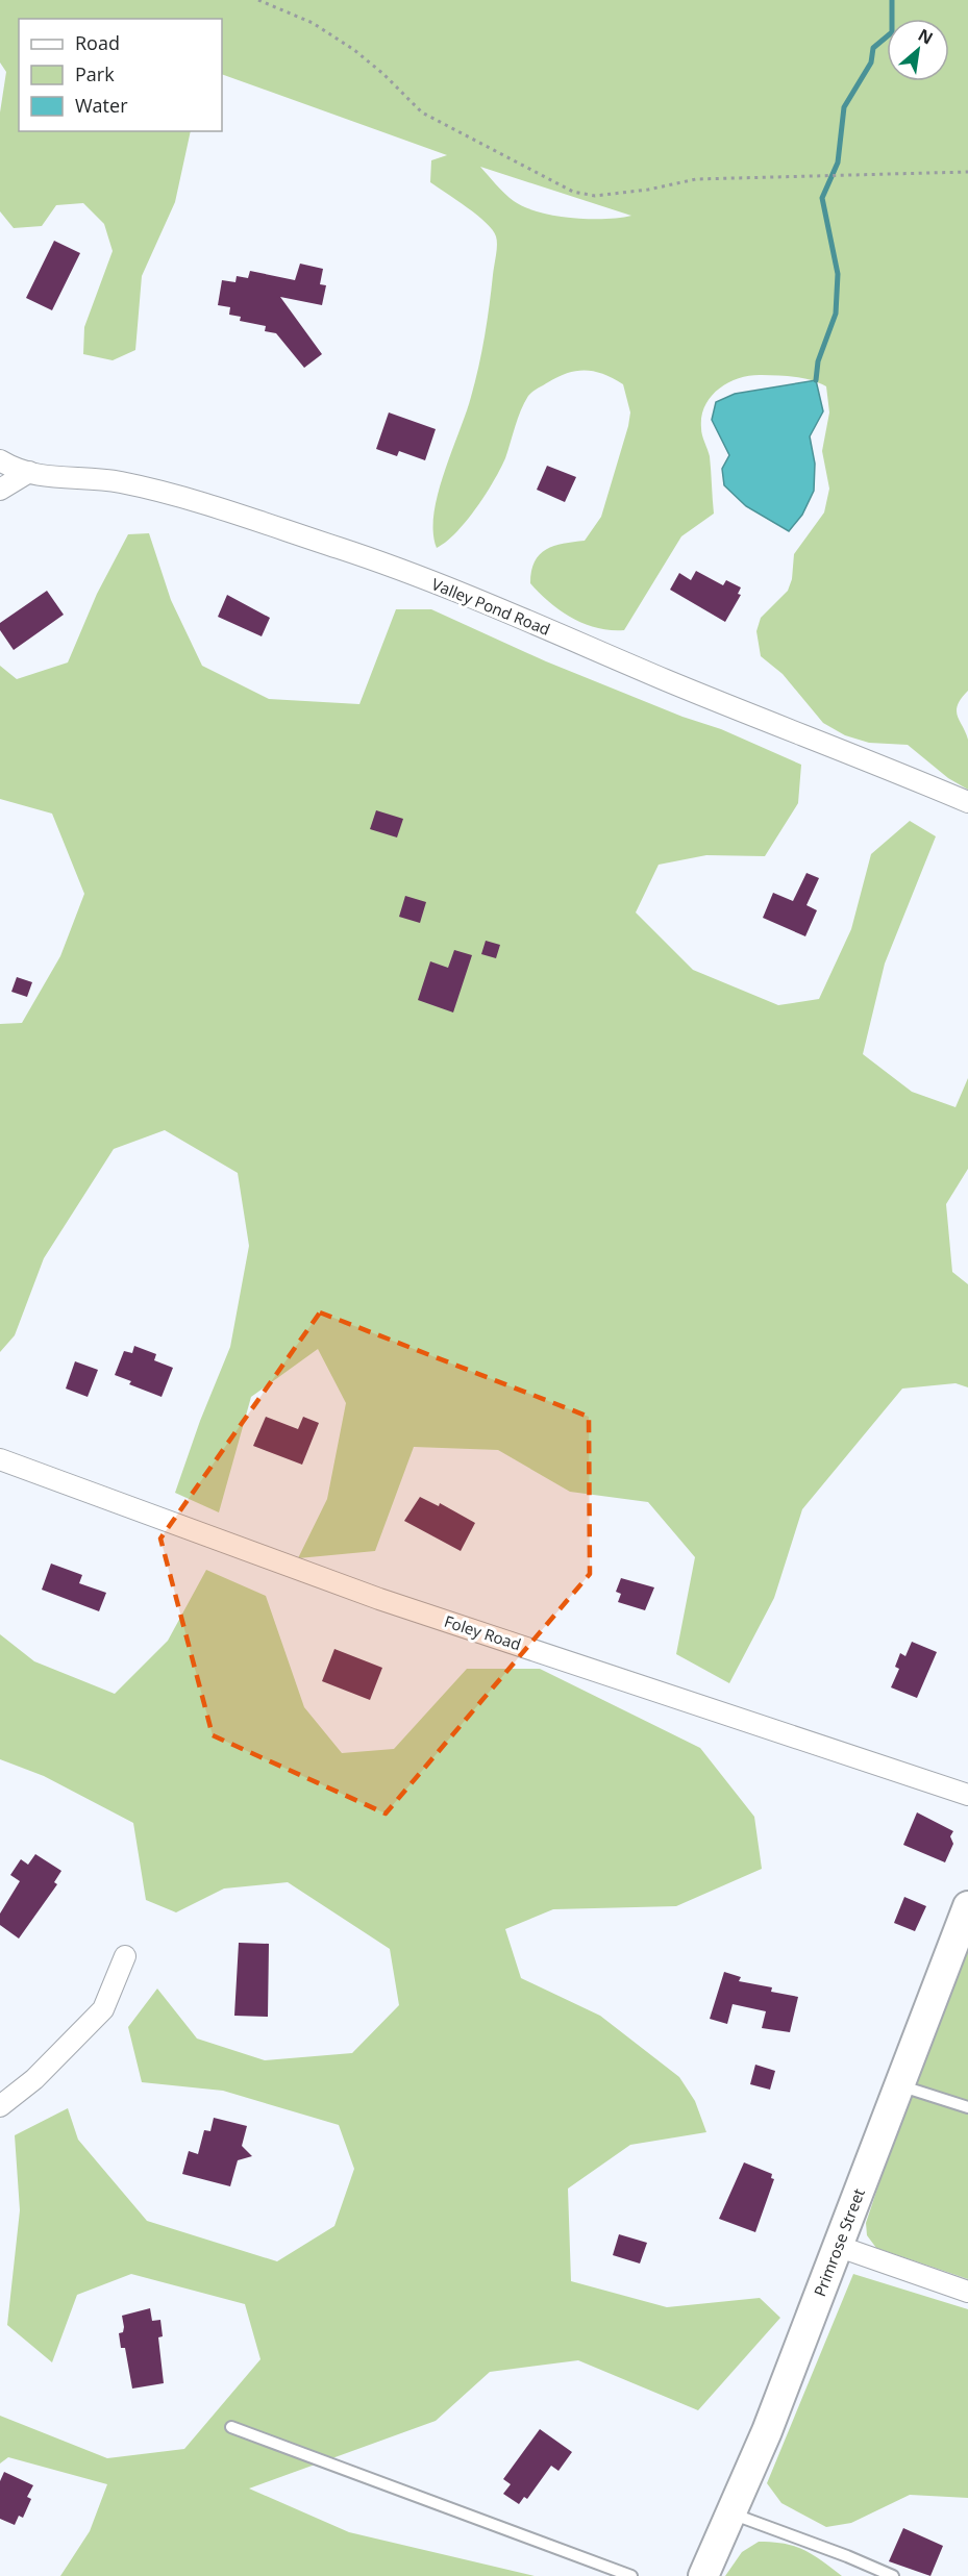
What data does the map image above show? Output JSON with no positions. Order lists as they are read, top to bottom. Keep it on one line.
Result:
{"streets":{"main road":["Primrose Street"],"street":["Valley Pond Road","Foley Road"]},"legend":["Road","Park","Water"],"north":"top right"}
